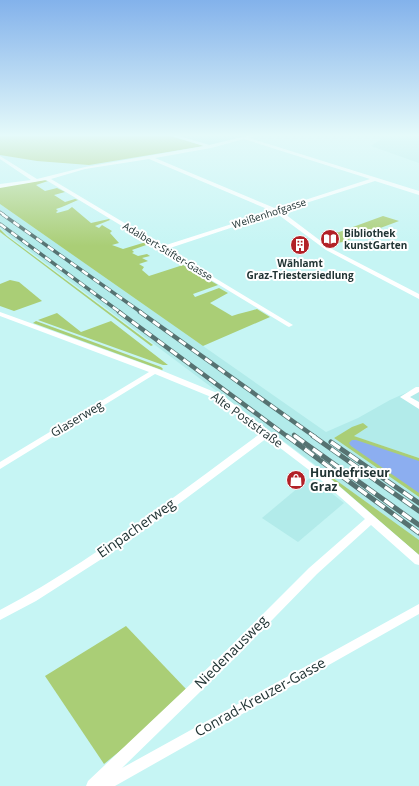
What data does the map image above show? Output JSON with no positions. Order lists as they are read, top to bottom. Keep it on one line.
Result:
{"streets":{"street":["Weißenhofgasse","Adalbert-Stifter-Gasse","Glaserweg","Alte Poststraße","Einpacherweg","Niedenausweg","Conrad-Kreuzer-Gasse"]},"crossings":[["Weißenhofgasse","Adalbert-Stifter-Gasse"],["Glaserweg","Alte Poststraße"],["Alte Poststraße","Einpacherweg"],["Alte Poststraße","Niedenausweg"]],"places":{"library":["Bibliothek kunstGarten"],"building":["Wählamt Graz-Triestersiedlung"],"shop":["Hundefriseur Graz"]}}
